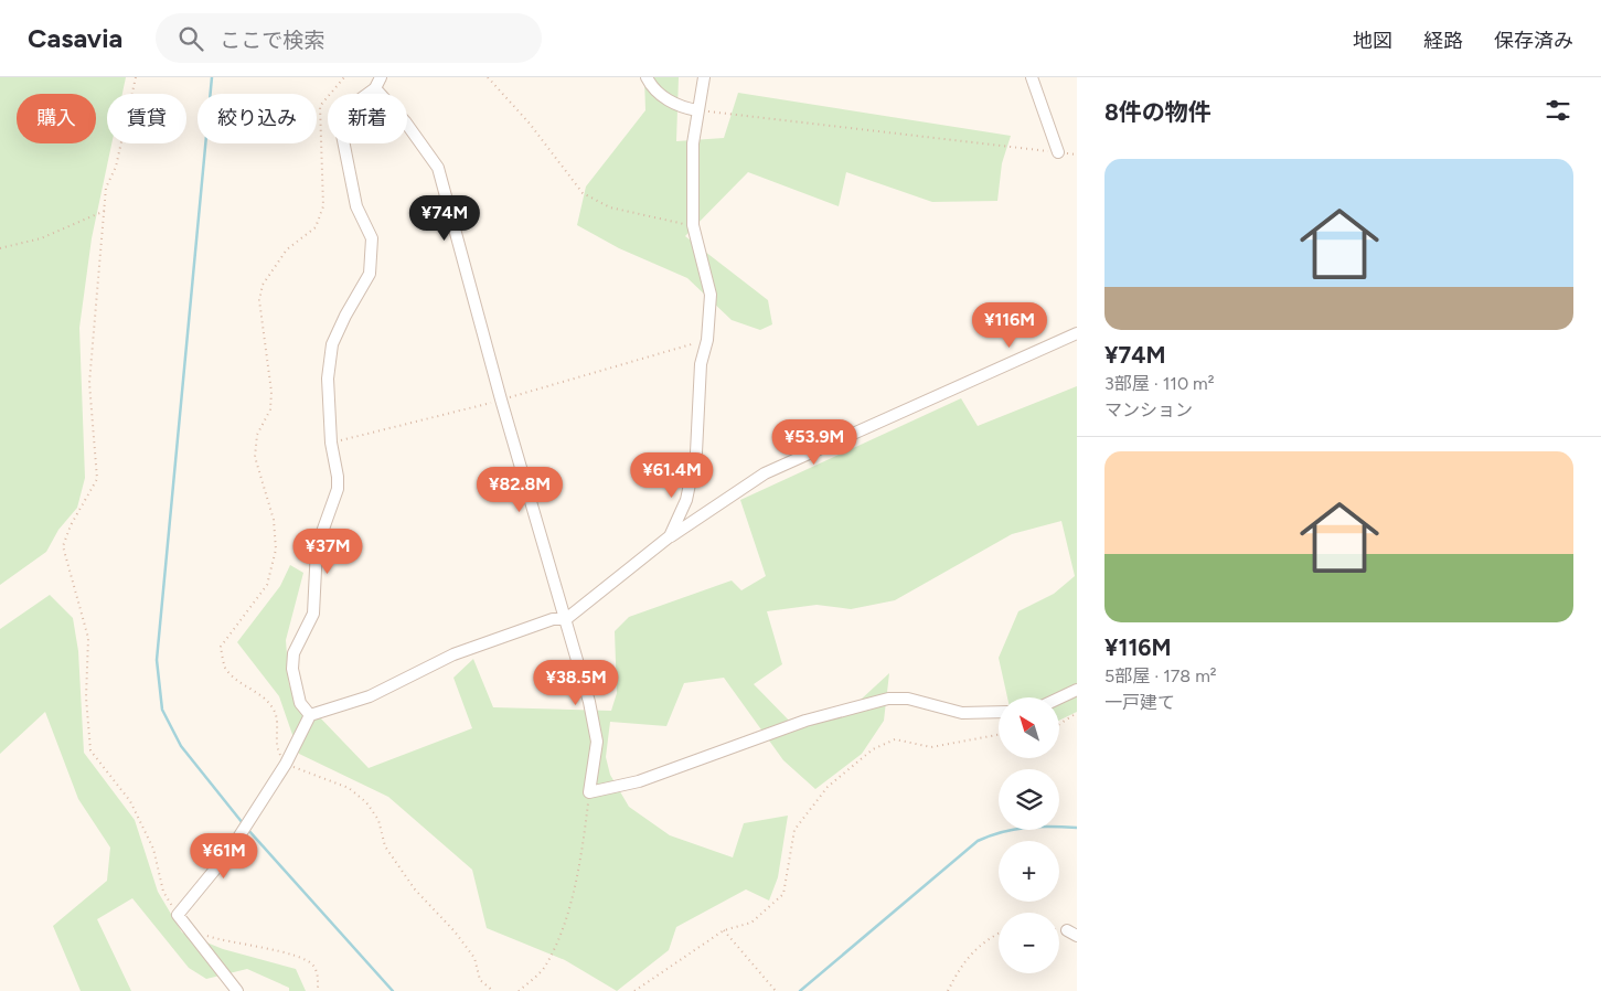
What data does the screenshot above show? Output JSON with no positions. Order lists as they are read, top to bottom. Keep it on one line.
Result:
{"north":"top left","page":{"header":"Casavia","search":"ここで検索","nav":["地図","経路","保存済み"],"heading":"8件の物件","chip":["購入","賃貸","絞り込み","新着"],"list":[{"name":"¥74M","note":"3部屋 · 110 m² · マンション"},{"name":"¥116M","note":"5部屋 · 178 m² · 一戸建て"}],"price":["¥74M","¥116M","¥53.9M","¥61.4M","¥82.8M","¥37M","¥38.5M","¥61M"],"map_buttons":["+","−"]}}
